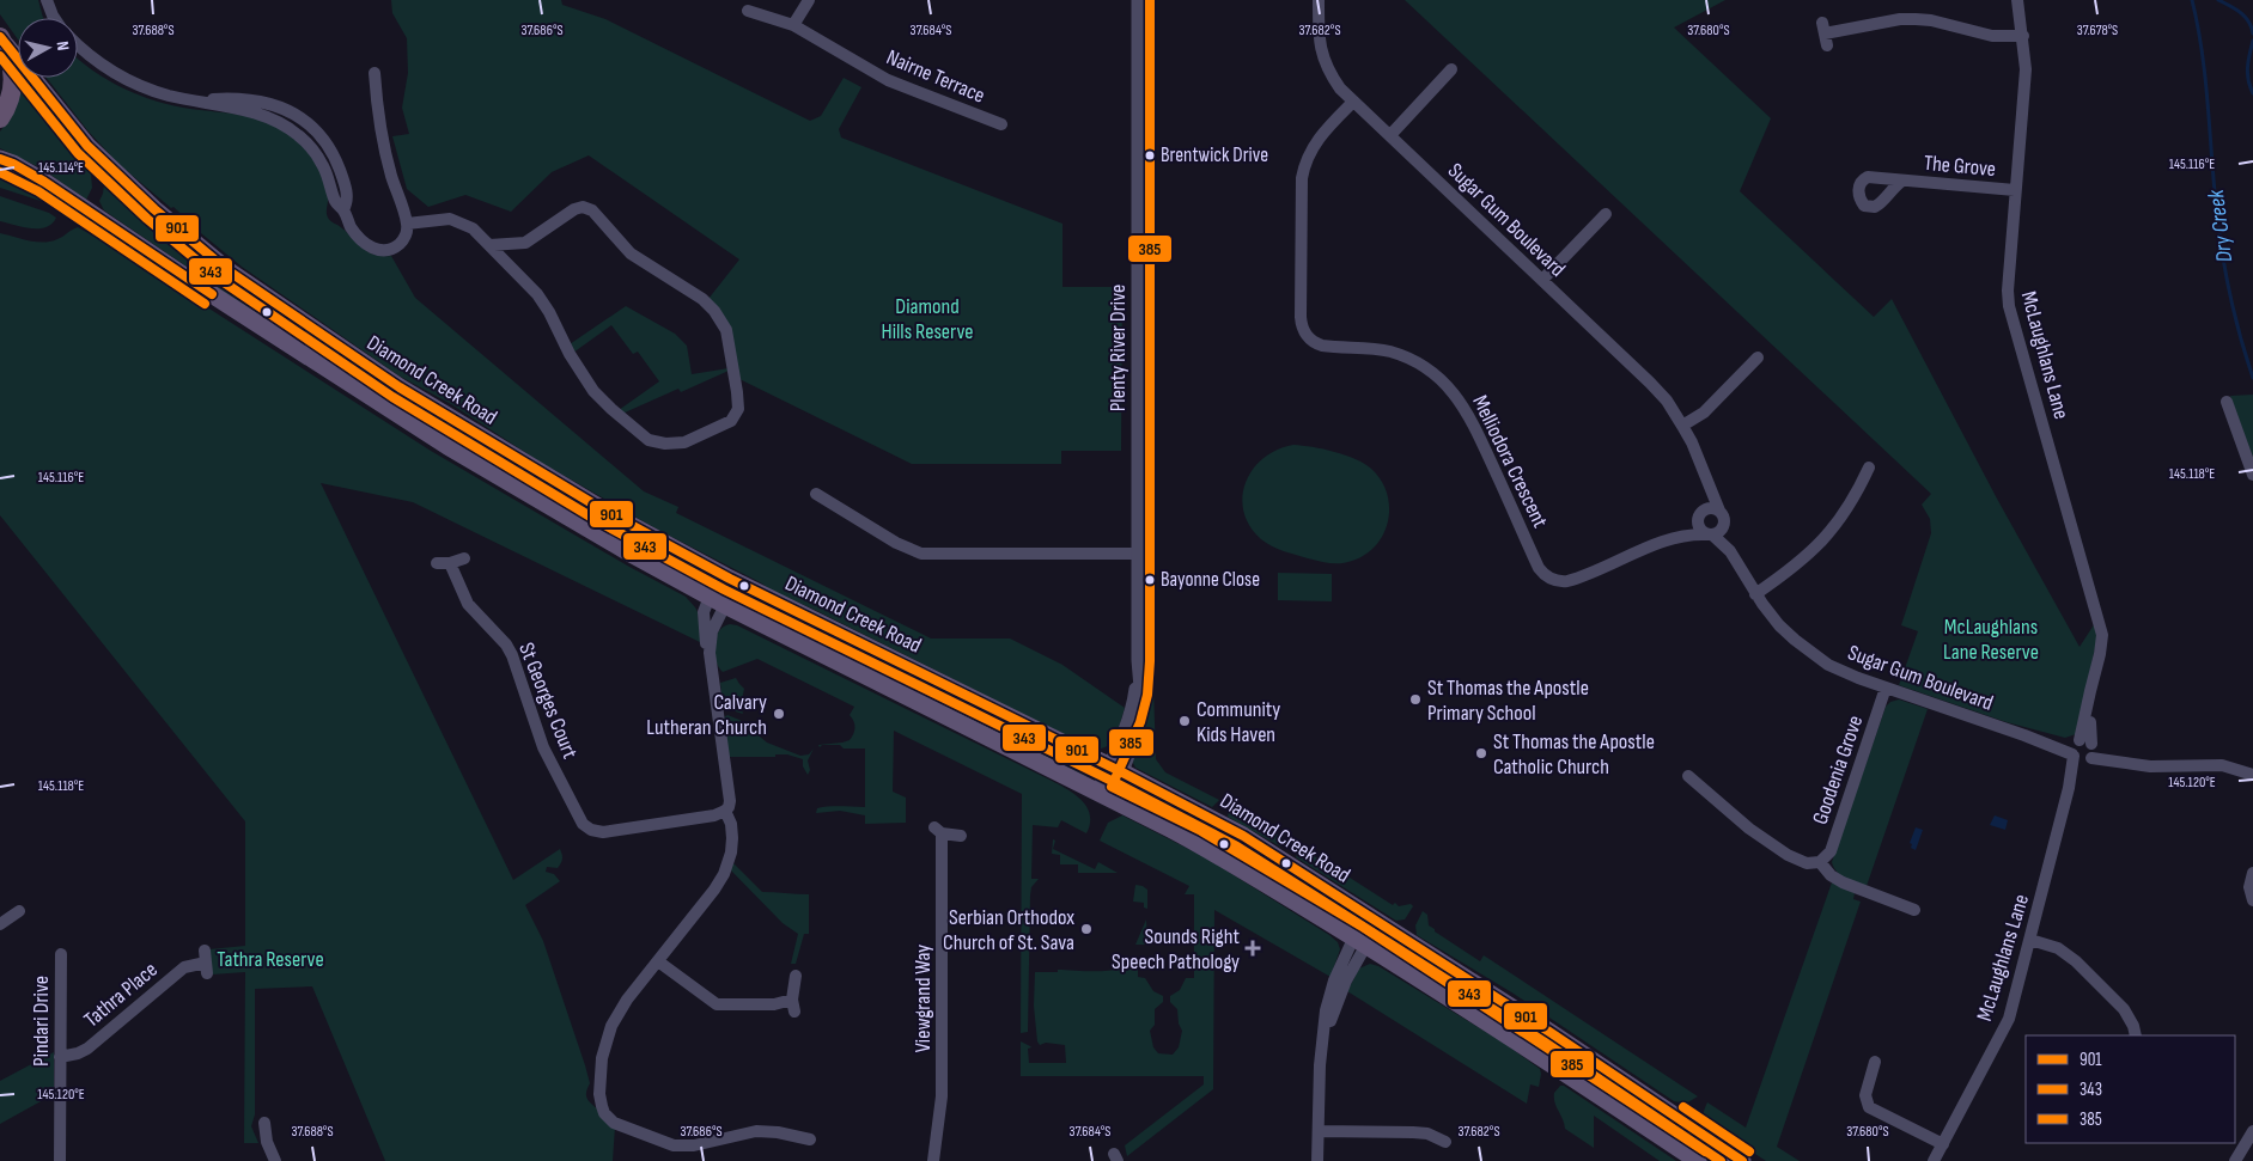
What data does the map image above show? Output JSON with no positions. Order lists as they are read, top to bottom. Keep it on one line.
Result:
{"streets":{"main road":["Diamond Creek Road"],"street":["Nairne Terrace","The Grove","Sugar Gum Boulevard","Plenty River Drive","McLaughlans Lane","Melliodora Crescent","St Georges Court","Goodenia Grove","Tathra Place","Viewgrand Way","Pindari Drive"]},"crossings":[["The Grove","McLaughlans Lane"],["Sugar Gum Boulevard","McLaughlans Lane"],["Sugar Gum Boulevard","Melliodora Crescent"],["Sugar Gum Boulevard","Goodenia Grove"],["Plenty River Drive","Diamond Creek Road"],["Tathra Place","Pindari Drive"]],"water":["Dry Creek"],"parks":["Diamond Hills Reserve","McLaughlans Lane Reserve","Tathra Reserve"],"places":{"other":["Brentwick Drive","Bayonne Close","St Thomas the Apostle Primary School","Calvary Lutheran Church","Community Kids Haven","St Thomas the Apostle Catholic Church","Serbian Orthodox Church of St. Sava"],"health":["Sounds Right Speech Pathology"]},"lines":["transit line 385","transit line 901","transit line 343"],"legend":["901","343","385"],"north":"right","coordinates":["37.688°S","37.686°S","37.684°S","37.682°S","37.680°S","37.678°S","145.116°E","145.114°E","145.118°E","145.120°E"]}
